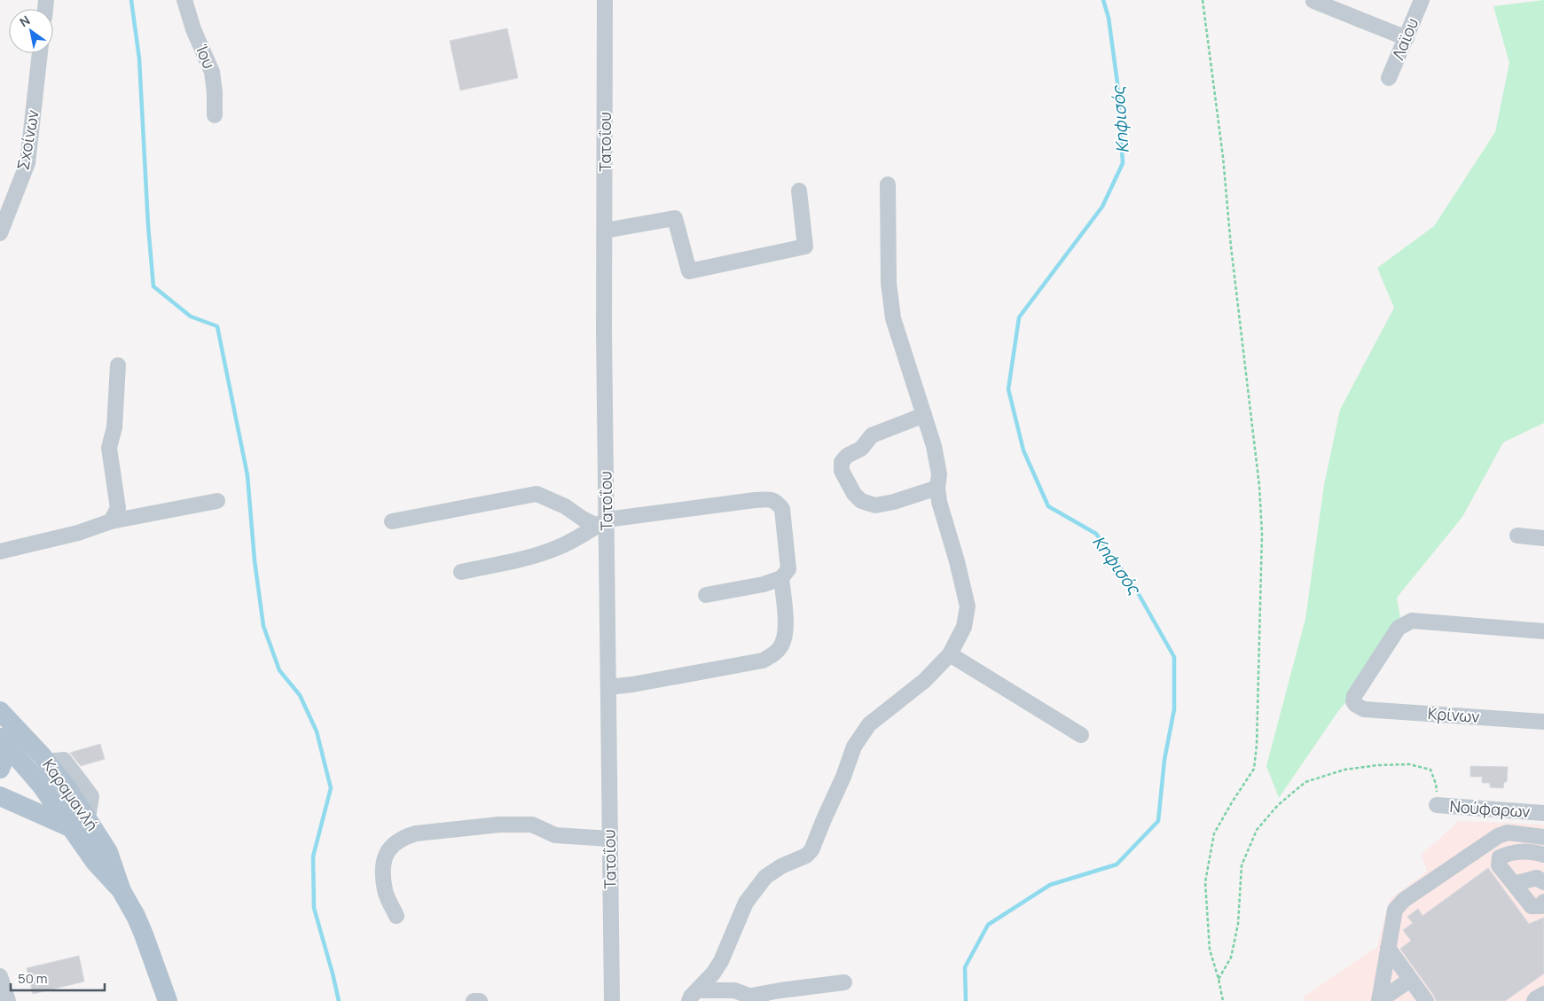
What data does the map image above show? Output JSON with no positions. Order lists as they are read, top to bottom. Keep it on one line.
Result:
{"streets":{"main road":["Καραμανλή"],"street":["Λαϊου","Ίου","Σχοίνων","Τατοΐου","Κρίνων","Νούφαρων"]},"water":["Κηφισός"],"scale_bar":"50 m","north":"top left"}
